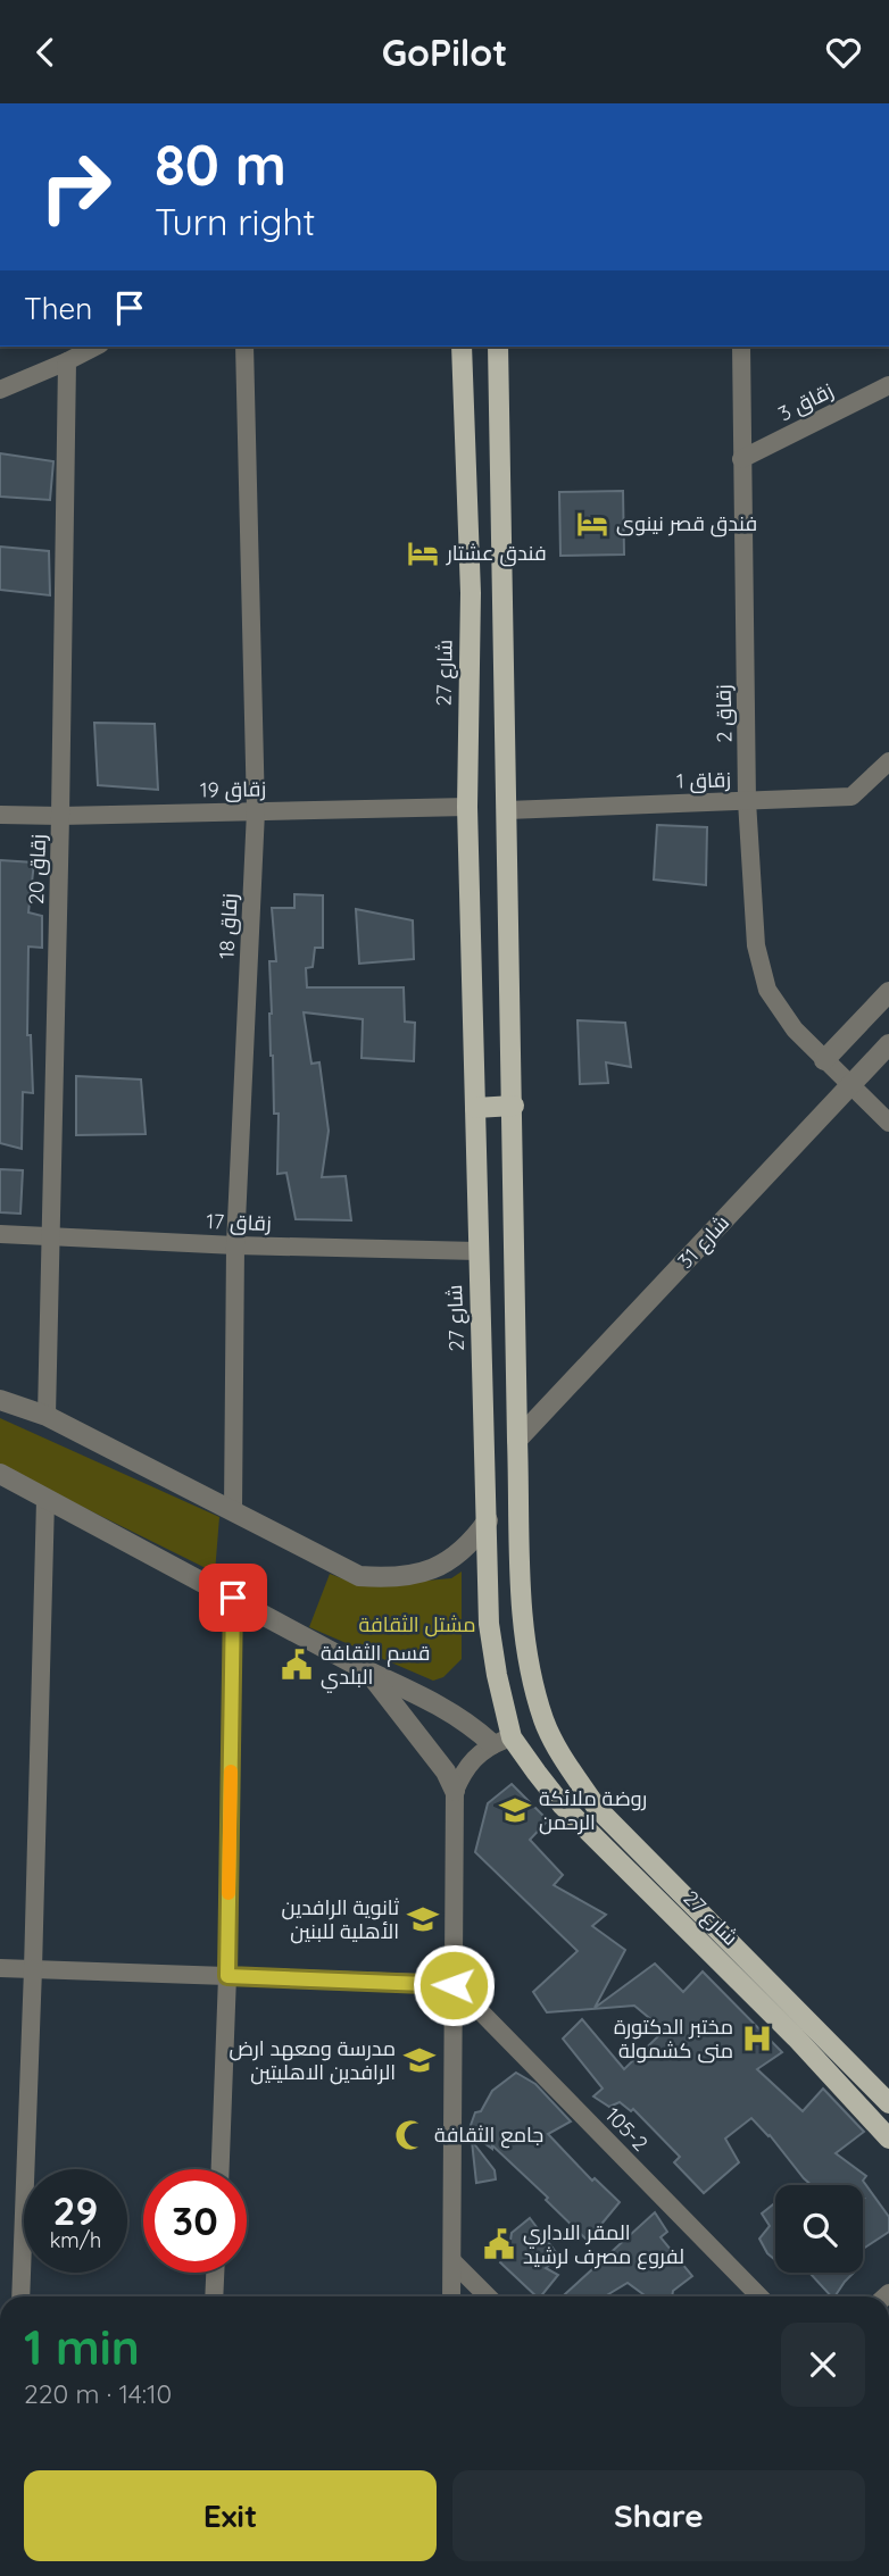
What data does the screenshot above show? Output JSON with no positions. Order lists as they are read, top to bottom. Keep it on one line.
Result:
{"streets":{"main road":["شارع 27"],"street":["زقاق 3","زقاق 2","زقاق 1","زقاق 19","زقاق 20","زقاق 18","زقاق 17","شارع 31","105-2"]},"crossings":[["زقاق 3","زقاق 2"],["شارع 27","زقاق 1"],["شارع 27","زقاق 19"],["شارع 27","زقاق 17"],["شارع 27","شارع 31"],["زقاق 2","زقاق 1"],["زقاق 2","شارع 31"],["زقاق 19","زقاق 20"],["زقاق 19","زقاق 18"],["زقاق 20","زقاق 17"],["زقاق 18","زقاق 17"]],"parks":["مشتل الثقافة"],"places":{"hotel":["فندق قصر نينوى","فندق عشتار"],"public building":["قسم الثقافة البلدي","المقر الاداري لفروع مصرف لرشيد"],"school or university":["روضة ملائكة الرحمن","ثانوية الرافدين الأهلية للبنين","مدرسة ومعهد ارض الرافدين الاهليتين"],"hospital":["مختبر الدكتورة منى كشمولة"],"mosque":["جامع الثقافة"]},"page":{"header":"GoPilot","turn":["80 m","Turn right"],"then":"Then","speed":"29 km/h","limit":"30","heading":["1 min","220 m · 14:10"],"buttons":["Exit","Share"]}}
